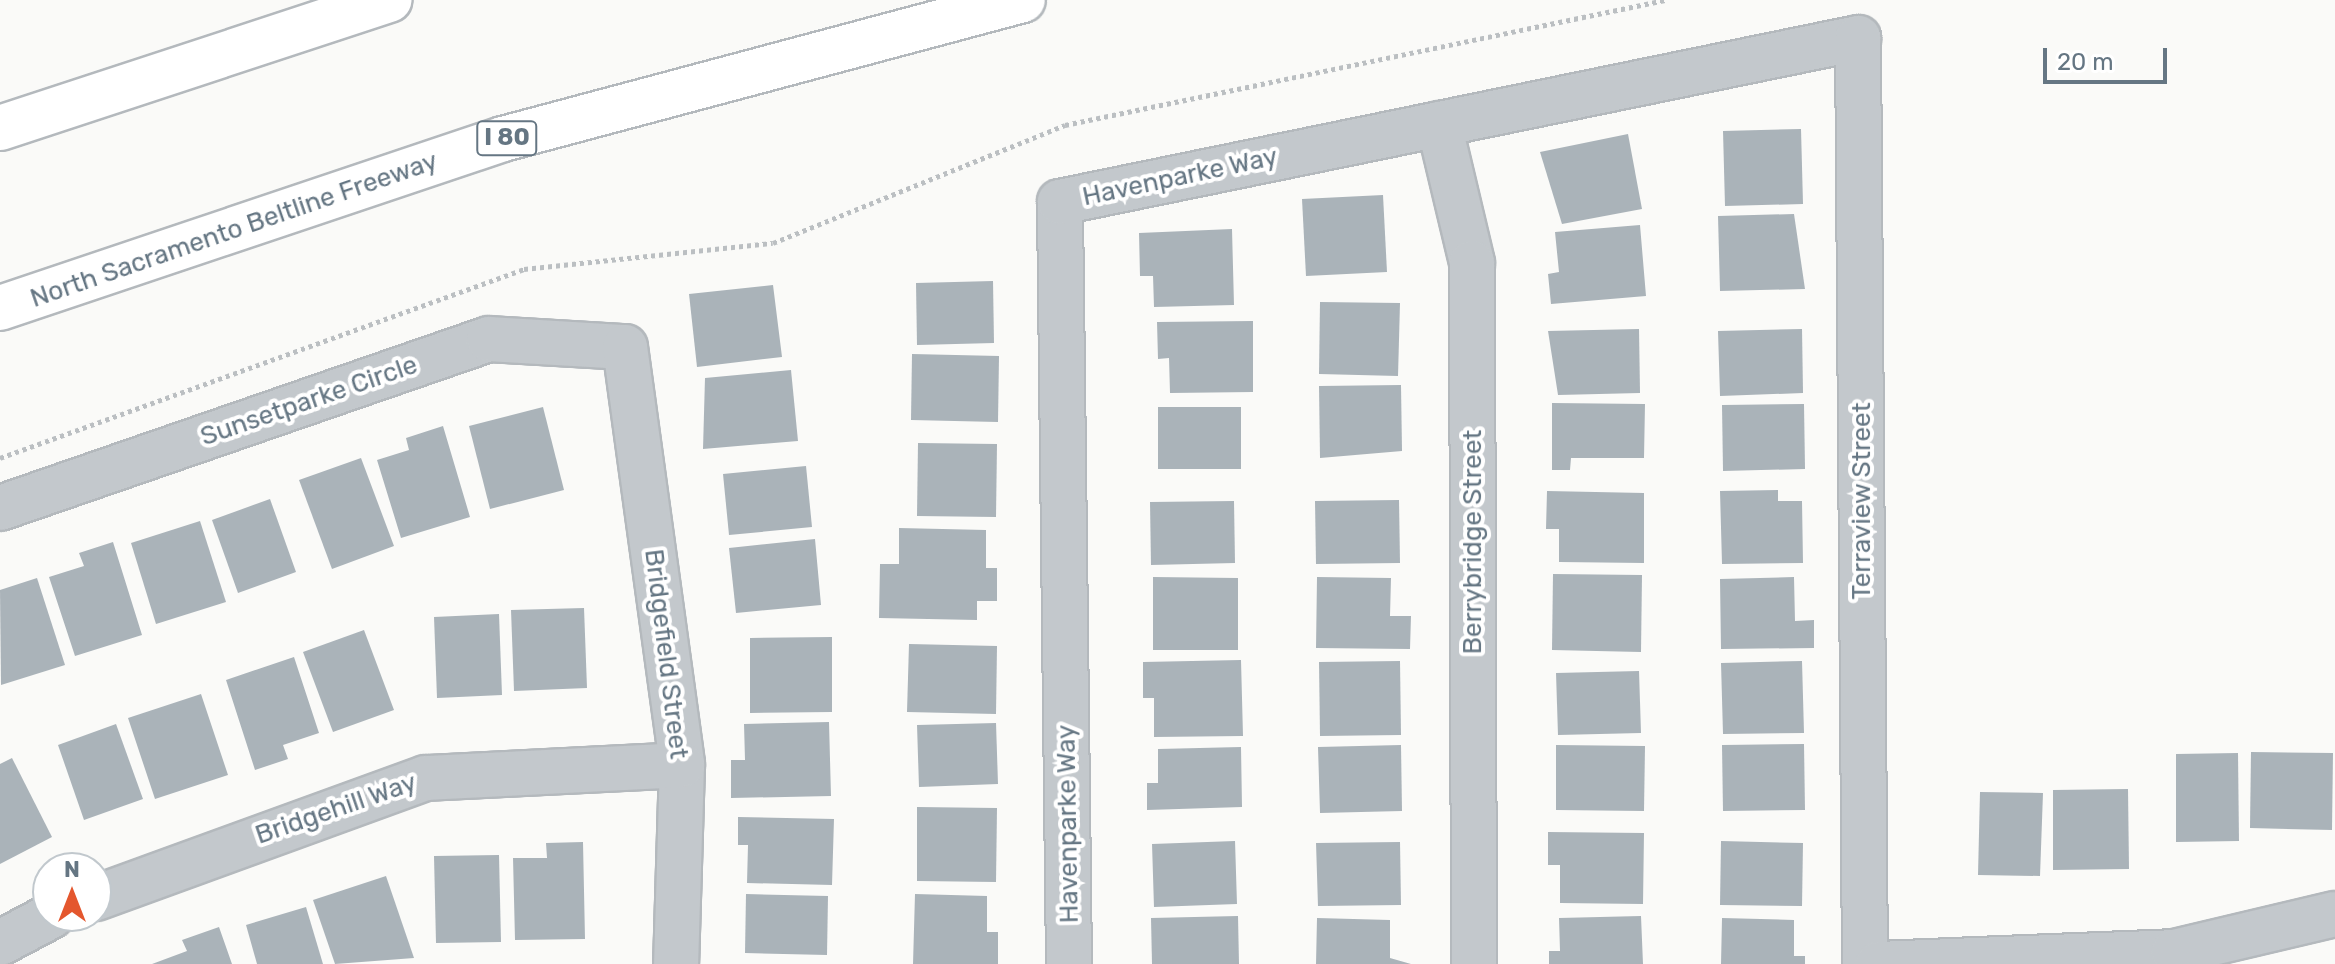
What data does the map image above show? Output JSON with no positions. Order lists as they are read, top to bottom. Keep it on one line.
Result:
{"streets":{"highway":["I 80","North Sacramento Beltline Freeway"],"street":["Havenparke Way","Sunsetparke Circle","Terraview Street","Berrybridge Street","Bridgefield Street","Bridgehill Way"]},"crossings":[["Havenparke Way","Terraview Street"],["Havenparke Way","Berrybridge Street"],["Sunsetparke Circle","Bridgefield Street"],["Bridgefield Street","Bridgehill Way"]],"scale_bar":"20 m","north":"top"}
